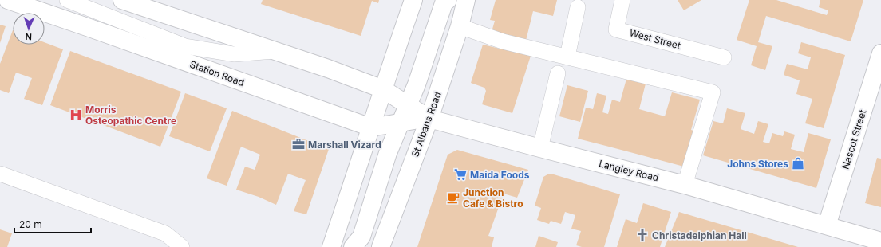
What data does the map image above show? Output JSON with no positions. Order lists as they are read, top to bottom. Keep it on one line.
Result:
{"streets":{"street":["Station Road","St Albans Road","Nascot Street","Langley Road"],"lane":["West Street"]},"crossings":[["Station Road","St Albans Road"],["Station Road","Langley Road"],["St Albans Road","Langley Road"],["Nascot Street","Langley Road"]],"places":{"hospital":["Morris Osteopathic Centre"],"office":["Marshall Vizard"],"shop":["Johns Stores"],"supermarket":["Maida Foods"],"cafe":["Junction Cafe & Bistro"],"church":["Christadelphian Hall"]},"scale_bar":"20 m","north":"bottom"}
